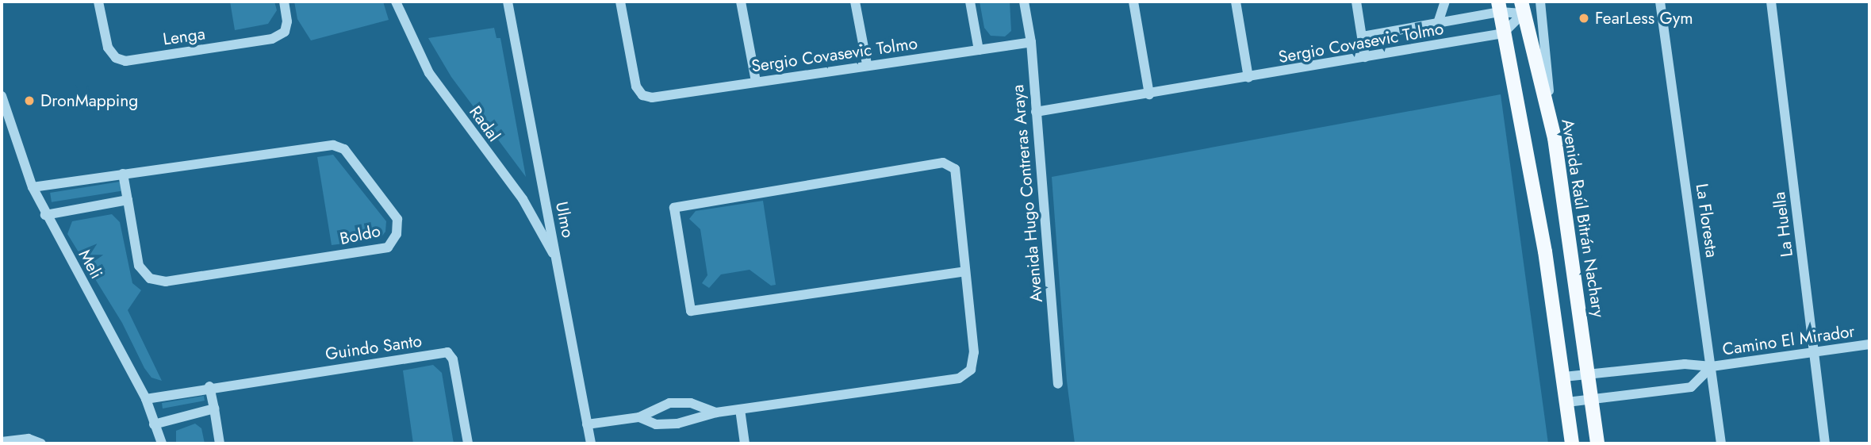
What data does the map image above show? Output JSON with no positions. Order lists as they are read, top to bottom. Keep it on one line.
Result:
{"streets":{"main road":["Avenida Raúl Bitrán Nachary"],"street":["Lenga","Sergio Covasevic Tolmo","Radal","Avenida Hugo Contreras Araya","Ulmo","La Floresta","La Huella","Boldo","Meli","Camino El Mirador","Guindo Santo"]},"crossings":[["Sergio Covasevic Tolmo","Avenida Hugo Contreras Araya"],["Sergio Covasevic Tolmo","Avenida Raúl Bitrán Nachary"],["Radal","Ulmo"],["Avenida Raúl Bitrán Nachary","Camino El Mirador"],["La Floresta","Camino El Mirador"],["La Huella","Camino El Mirador"],["Boldo","Meli"],["Meli","Guindo Santo"]],"places":["FearLess Gym","DronMapping"]}
